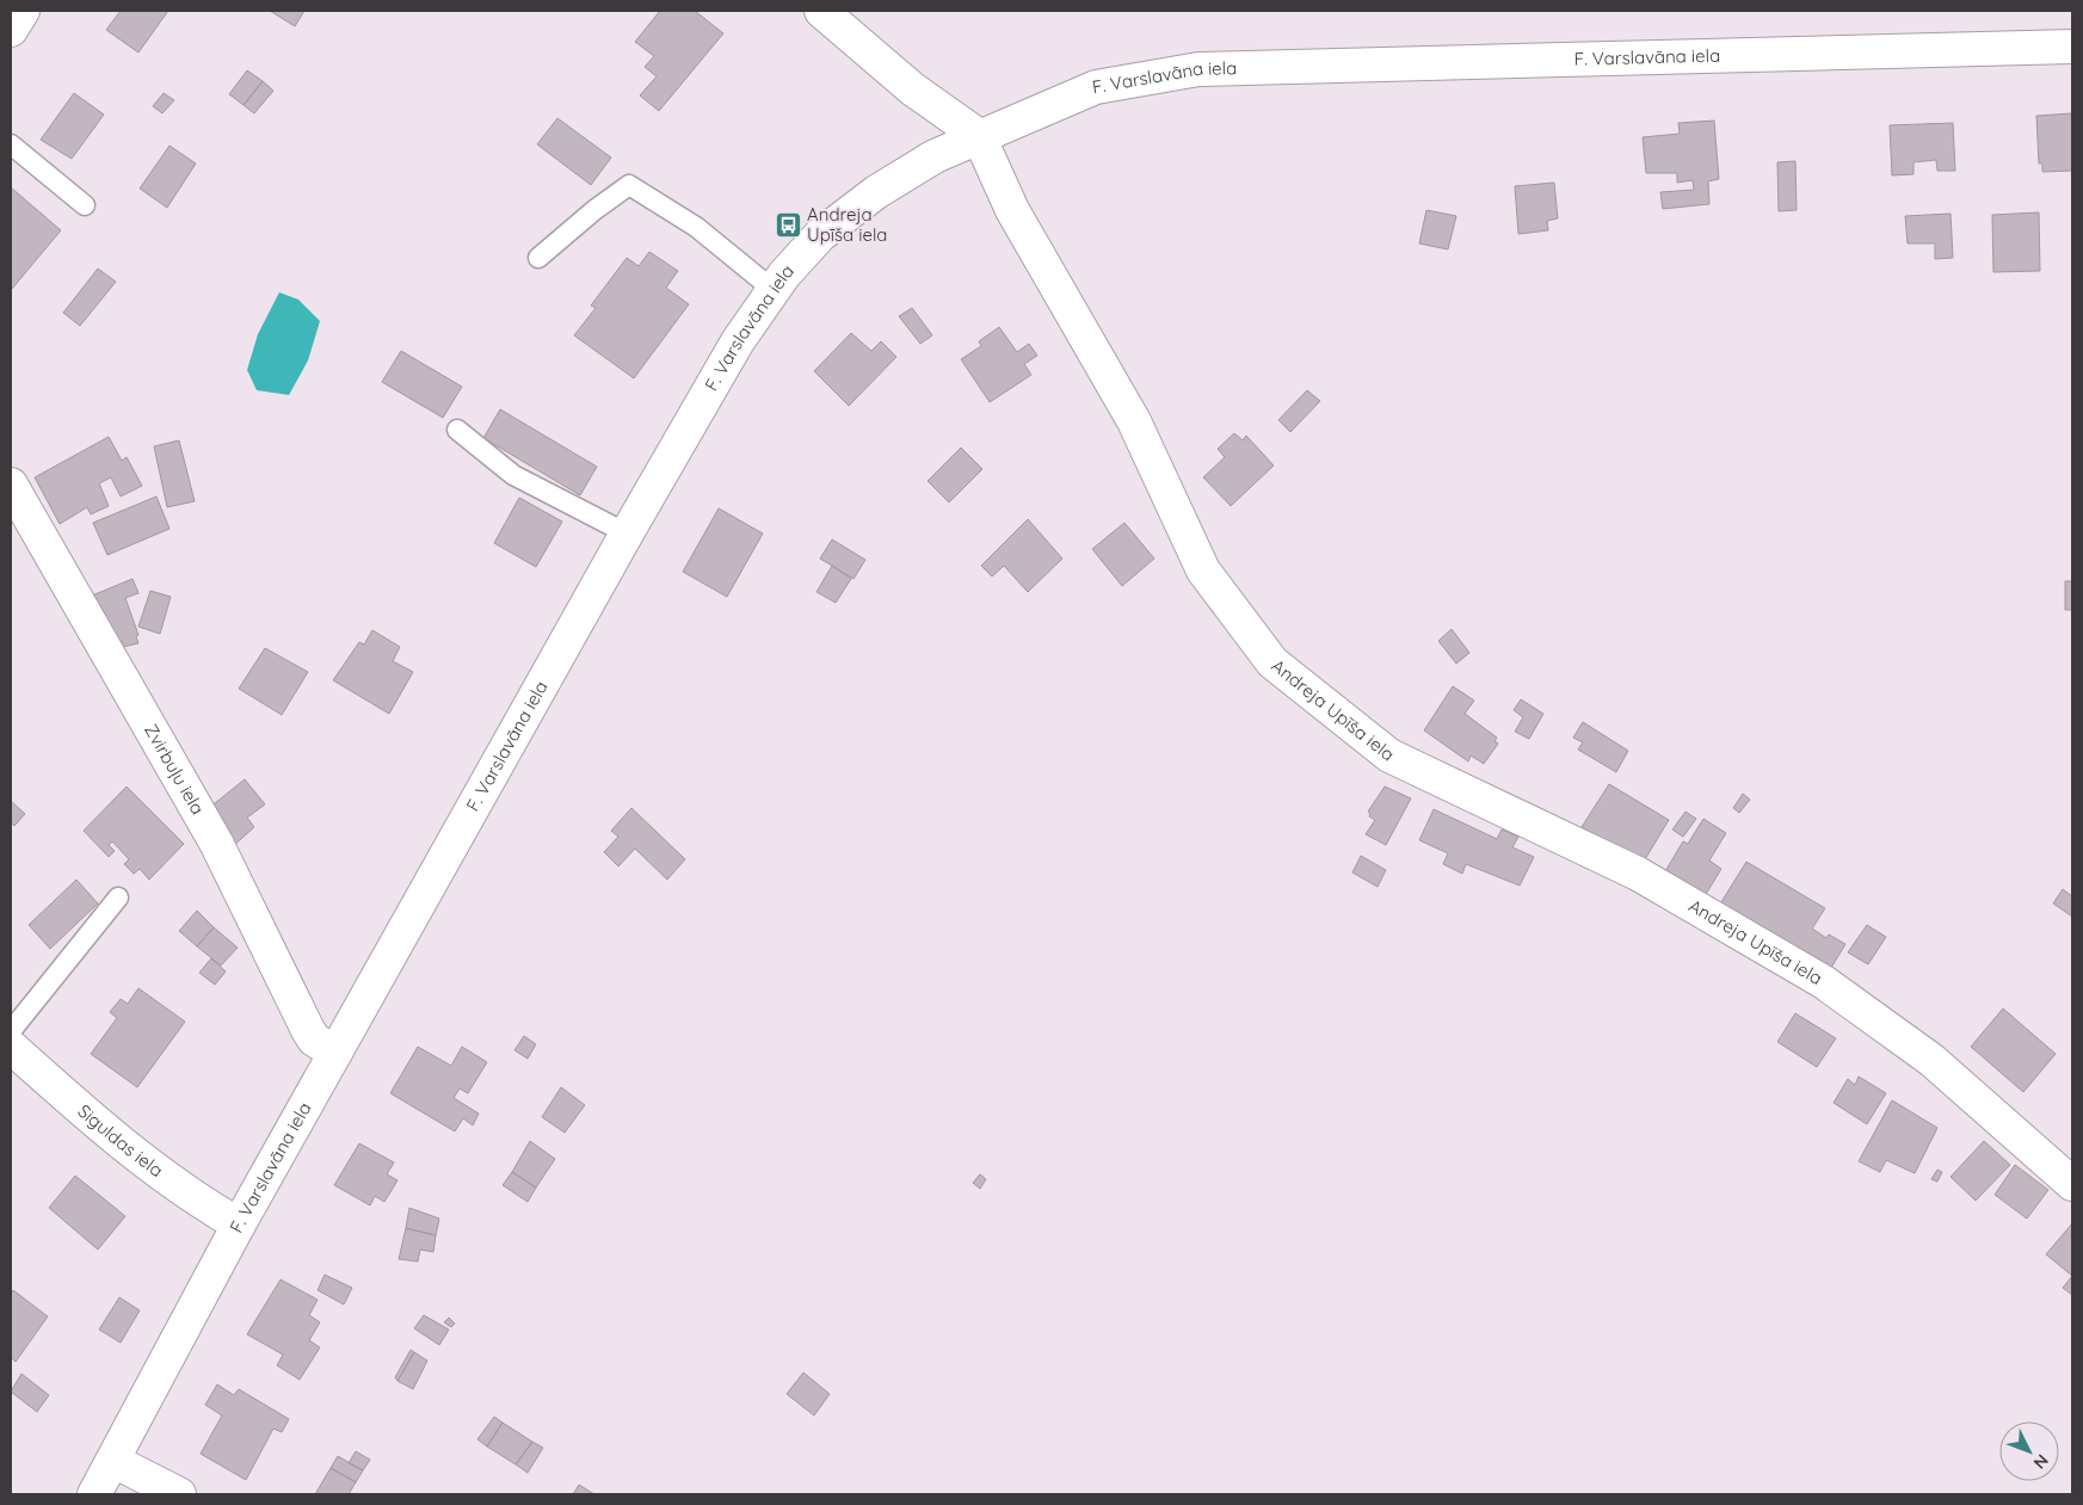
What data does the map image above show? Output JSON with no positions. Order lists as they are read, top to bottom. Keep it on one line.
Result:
{"streets":{"street":["F. Varslavāna iela","Andreja Upīša iela","Zvirbuļu iela","Siguldas iela"]},"crossings":[["F. Varslavāna iela","Andreja Upīša iela"],["F. Varslavāna iela","Zvirbuļu iela"],["F. Varslavāna iela","Siguldas iela"]],"places":{"bus stop":["Andreja Upīša iela"]},"north":"bottom right"}
